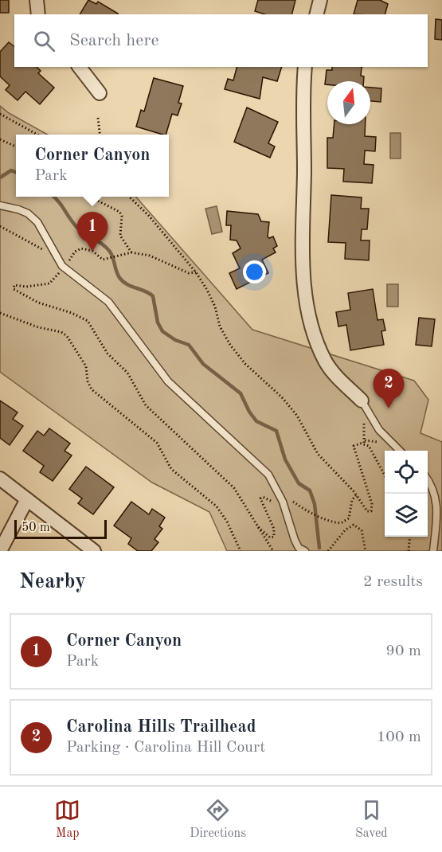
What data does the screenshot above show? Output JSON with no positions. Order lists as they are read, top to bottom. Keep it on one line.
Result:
{"scale_bar":"50 m","north":"top","page":{"search":"Search here","popup":["Corner Canyon","Park"],"pins":["1","2"],"scale":"50 m","heading":["Nearby","2 results"],"list":[{"mark":"1","name":"Corner Canyon","note":"Park","value":"90 m"},{"mark":"2","name":"Carolina Hills Trailhead","note":"Parking · Carolina Hill Court","value":"100 m"}],"nav":["Map","Directions","Saved"]}}
